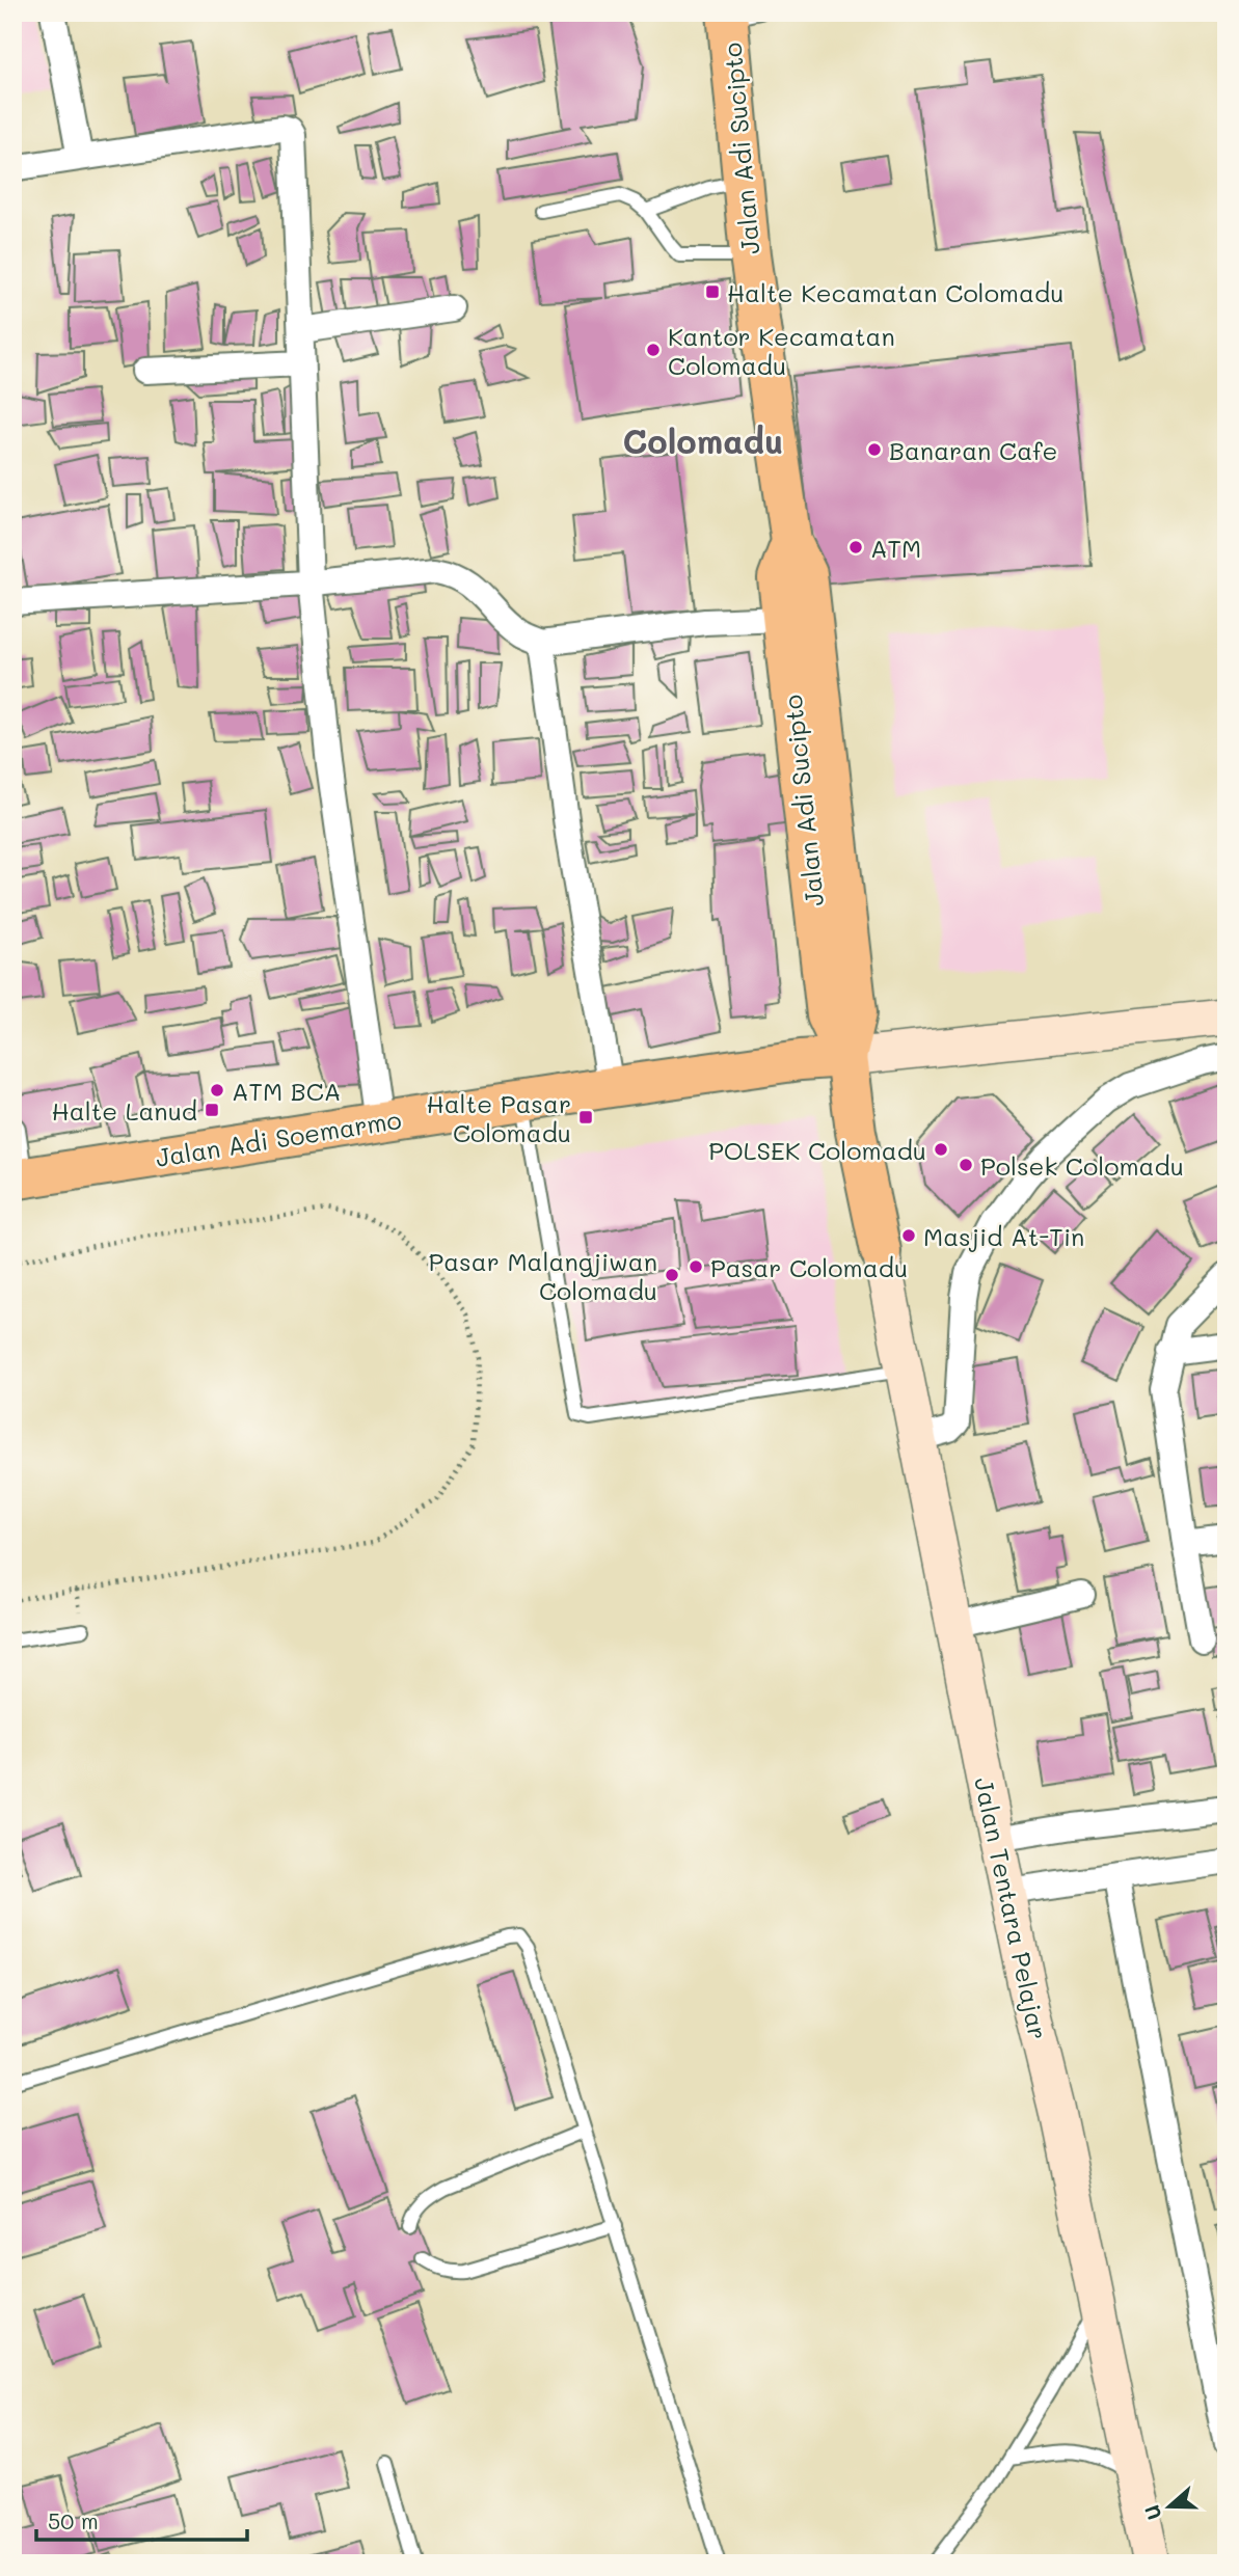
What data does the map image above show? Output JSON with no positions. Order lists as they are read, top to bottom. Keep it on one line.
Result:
{"streets":{"main road":["Jalan Adi Sucipto","Jalan Adi Soemarmo","Jalan Tentara Pelajar"]},"crossings":[["Jalan Adi Sucipto","Jalan Adi Soemarmo"],["Jalan Adi Sucipto","Jalan Tentara Pelajar"]],"districts":["Colomadu"],"places":{"transit":["Halte Kecamatan Colomadu","Halte Lanud","Halte Pasar Colomadu"],"other":["Kantor Kecamatan Colomadu","Banaran Cafe","ATM","ATM BCA","POLSEK Colomadu","Polsek Colomadu","Masjid At-Tin","Pasar Colomadu","Pasar Malangjiwan Colomadu"]},"scale_bar":"50 m","north":"left"}
